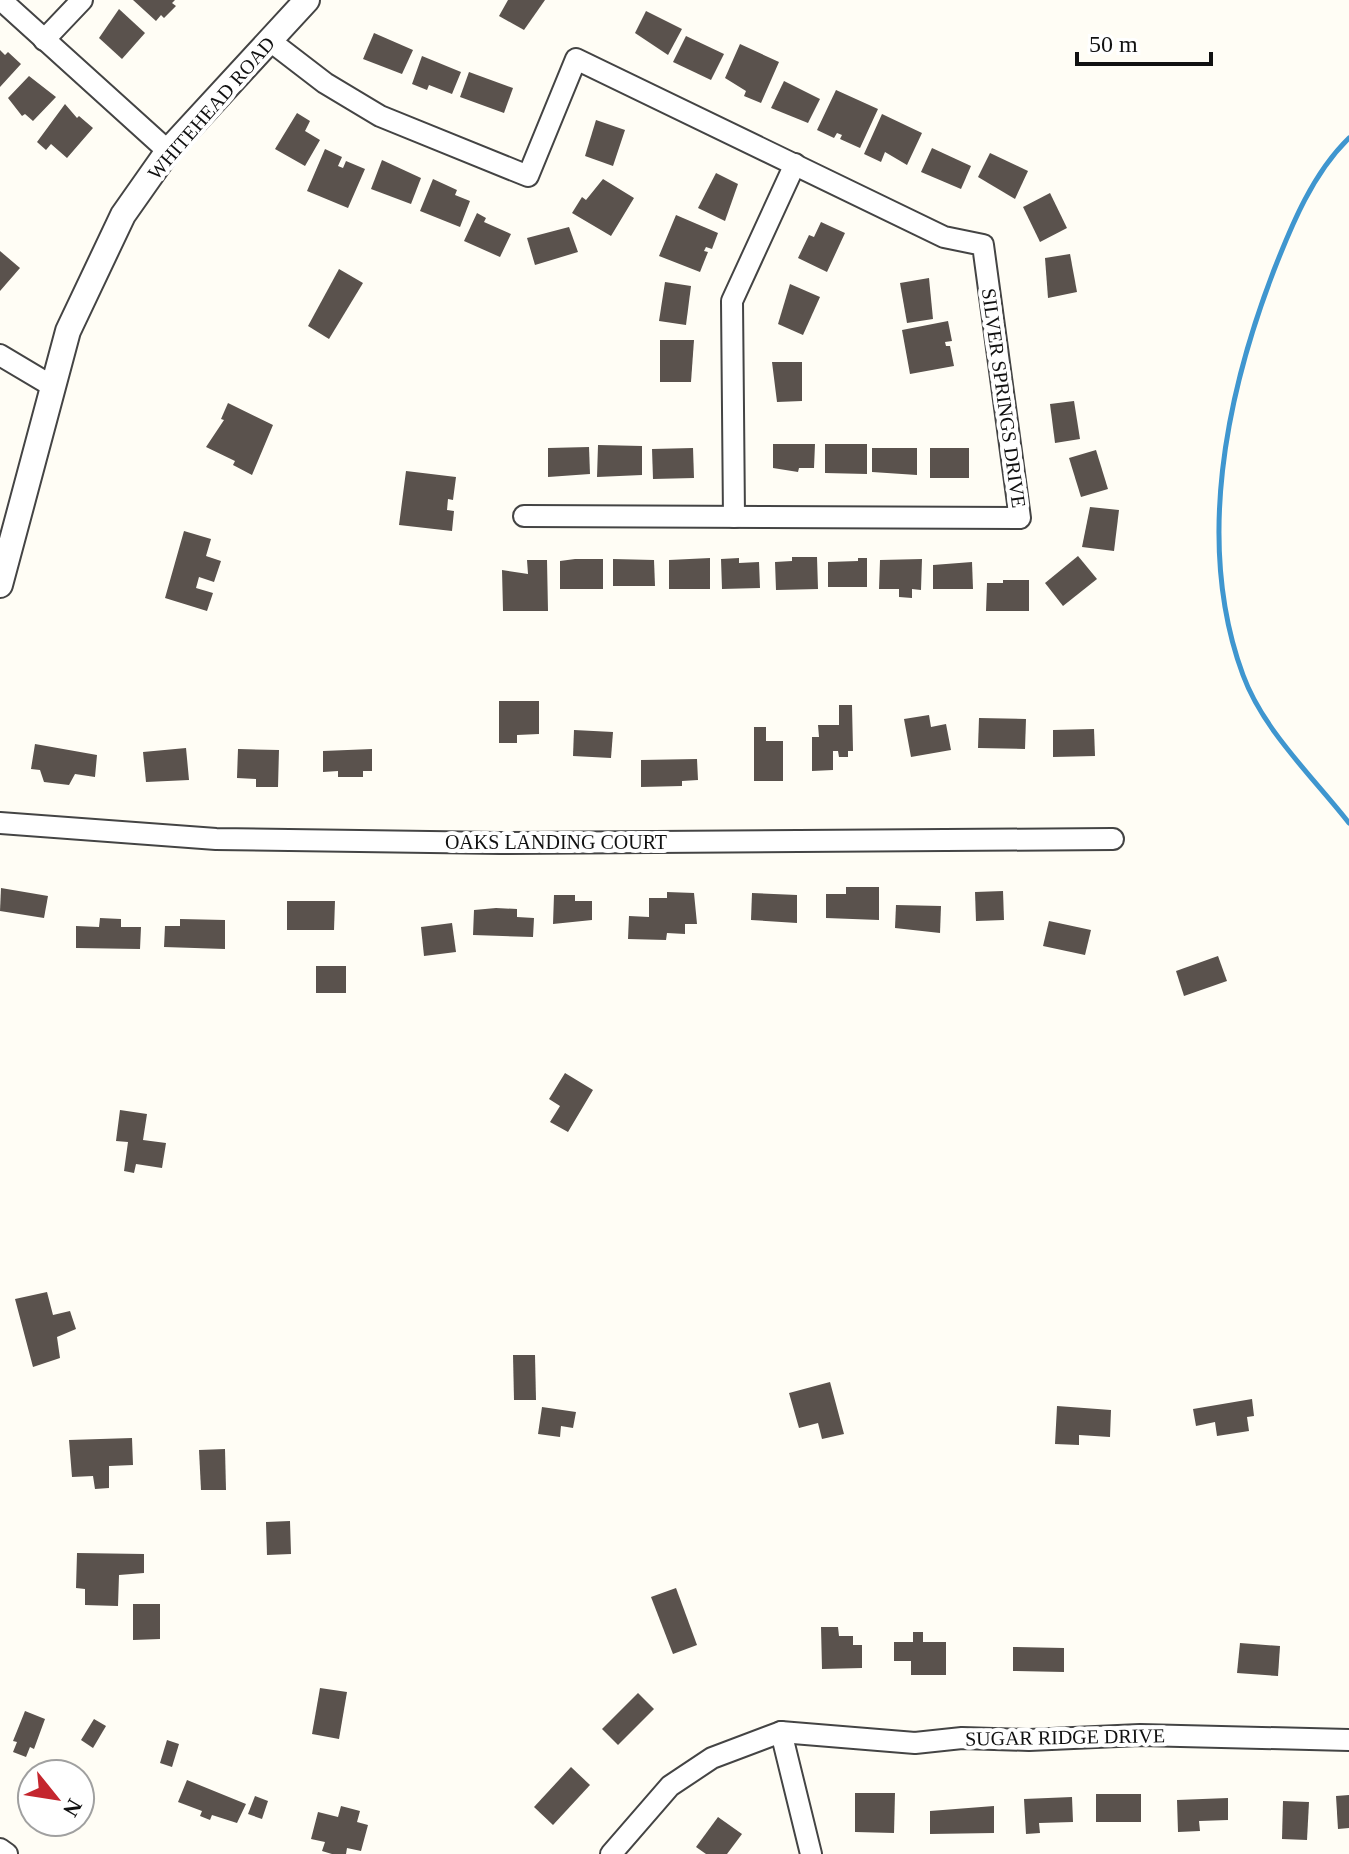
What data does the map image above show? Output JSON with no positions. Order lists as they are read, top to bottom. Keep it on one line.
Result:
{"streets":{"street":["WHITEHEAD ROAD","SILVER SPRINGS DRIVE","OAKS LANDING COURT","SUGAR RIDGE DRIVE"]},"crossings":[["WHITEHEAD ROAD","SILVER SPRINGS DRIVE"]],"scale_bar":"50 m","north":"bottom right"}
